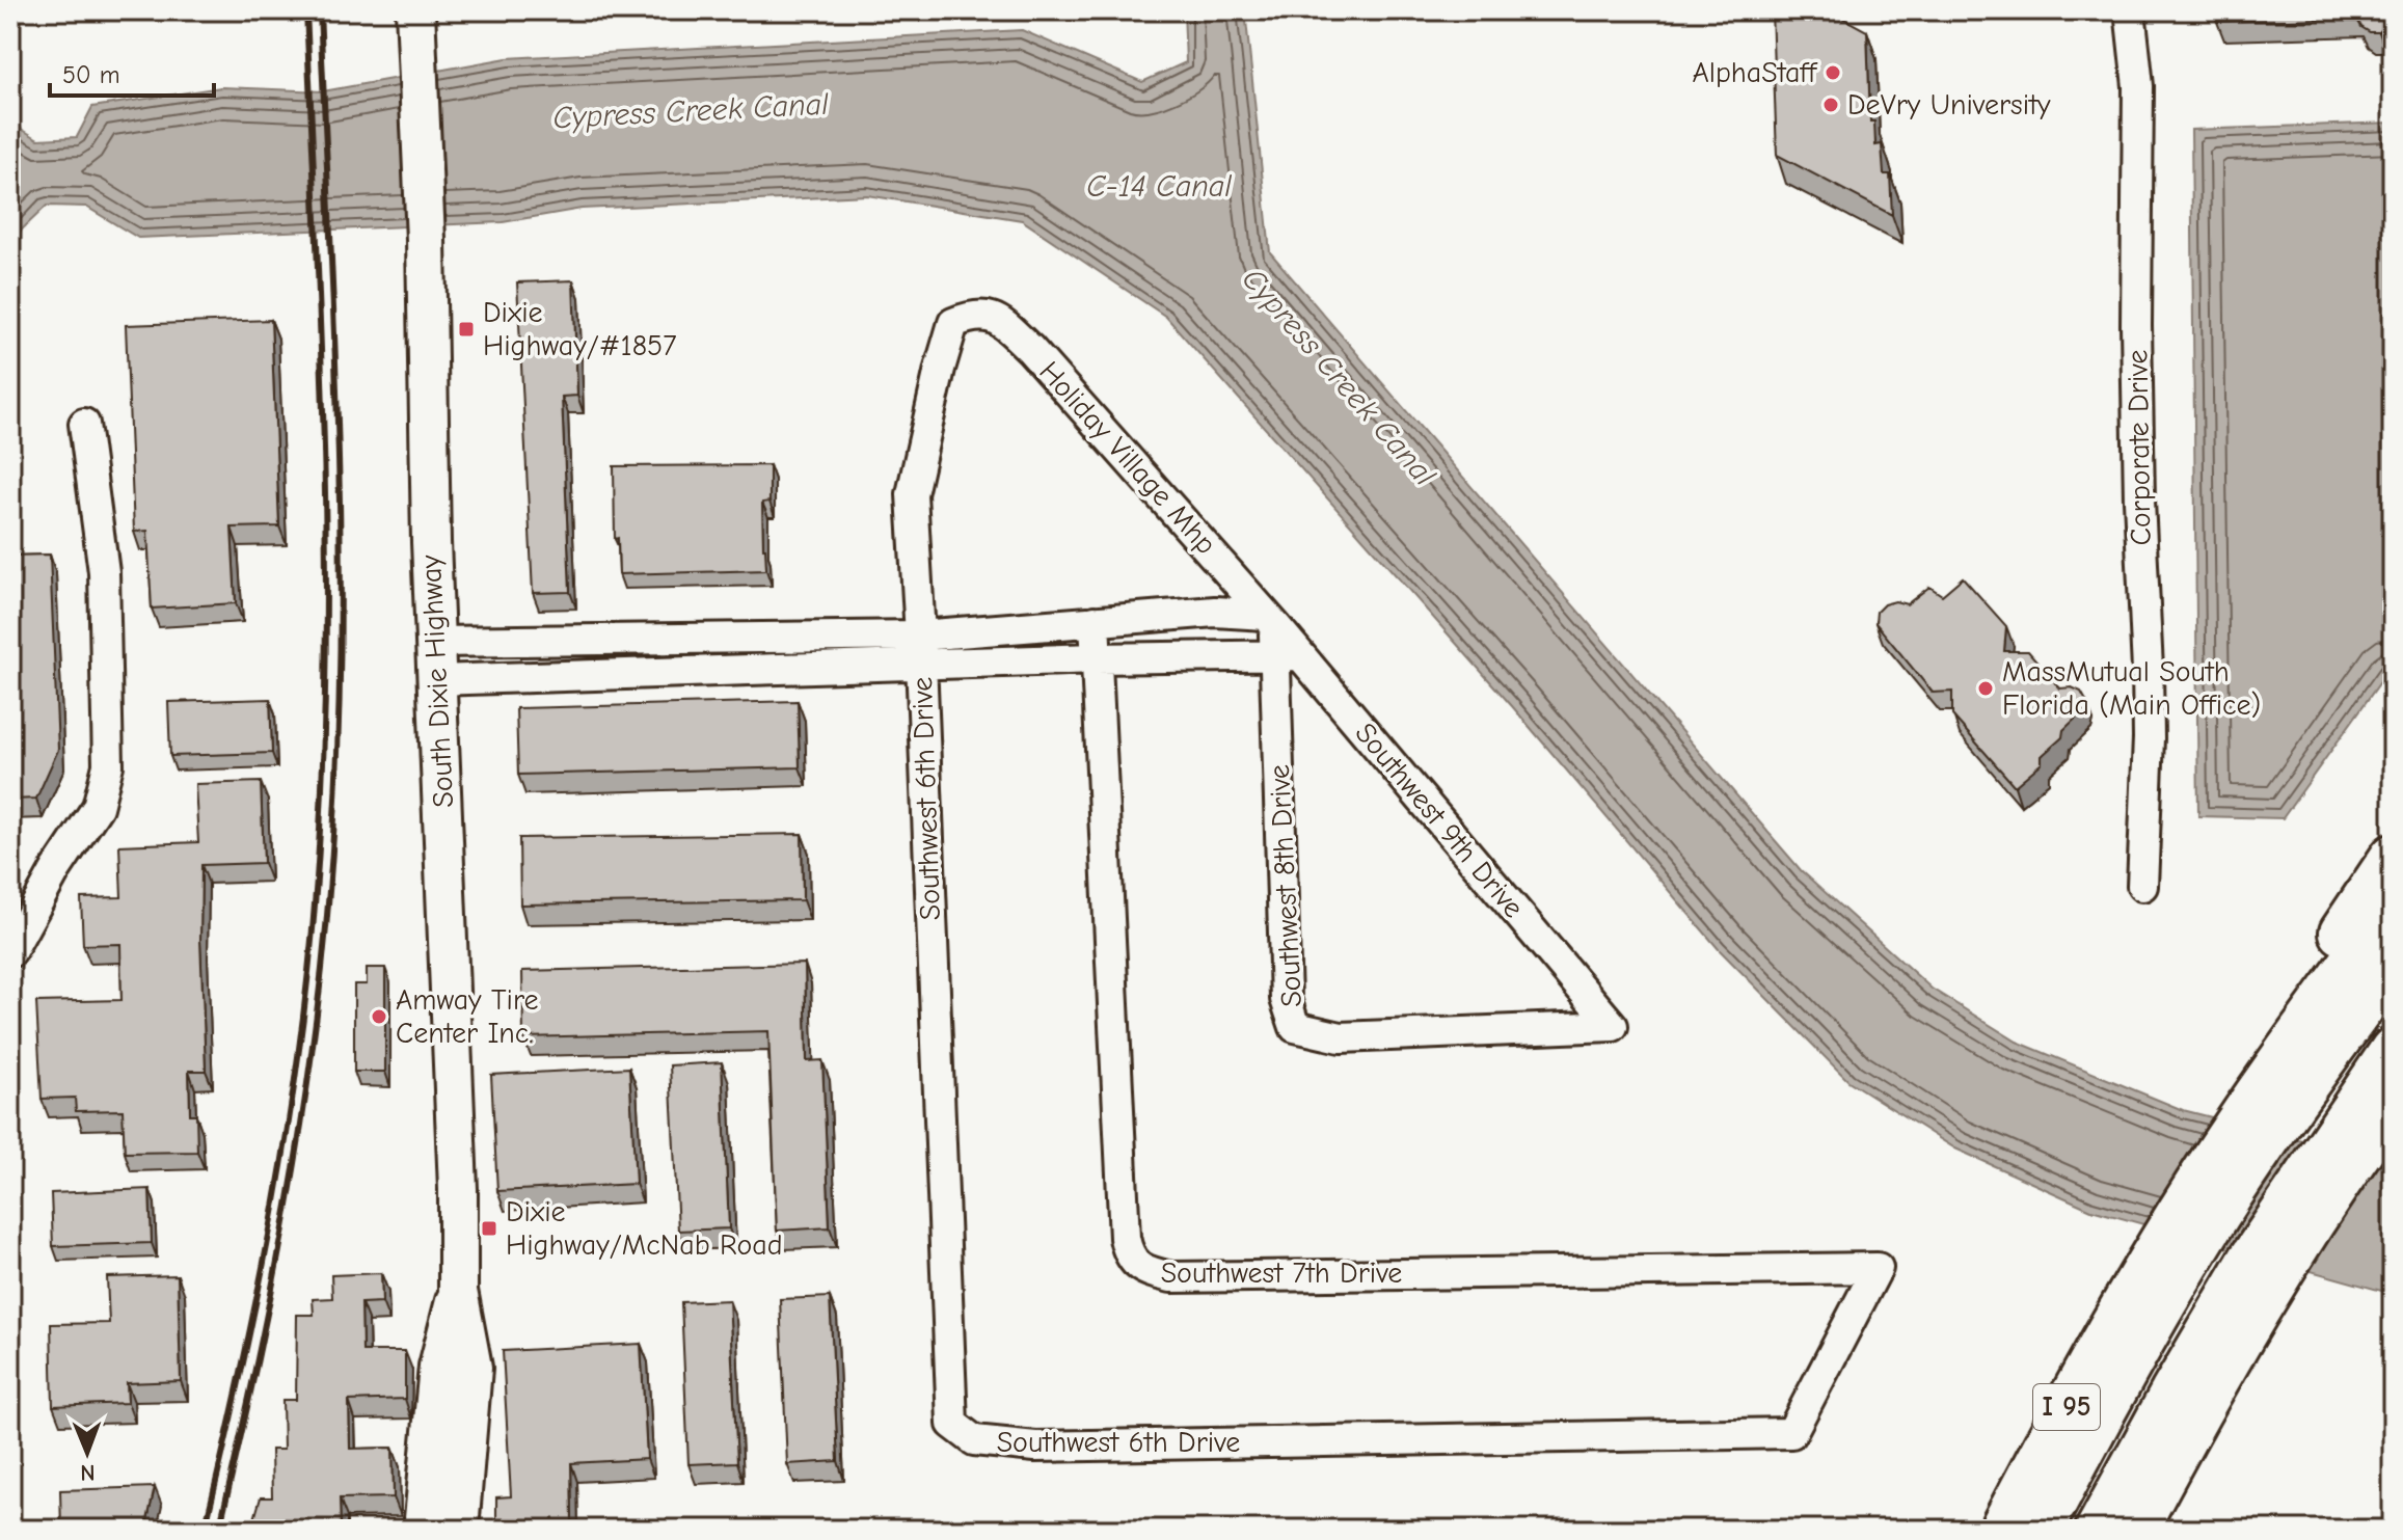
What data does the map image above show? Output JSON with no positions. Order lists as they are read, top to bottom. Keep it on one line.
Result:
{"streets":{"highway":["I 95"],"main road":["South Dixie Highway"],"street":["Corporate Drive","Holiday Village Mhp","Southwest 6th Drive","Southwest 9th Drive","Southwest 8th Drive","Southwest 7th Drive"]},"crossings":[["Holiday Village Mhp","Southwest 6th Drive"],["Holiday Village Mhp","Southwest 9th Drive"],["Southwest 6th Drive","Southwest 7th Drive"],["Southwest 9th Drive","Southwest 8th Drive"]],"water":["Cypress Creek Canal","C-14 Canal"],"places":{"other":["AlphaStaff","DeVry University","MassMutual South Florida (Main Office)","Amway Tire Center Inc."],"transit":["Dixie Highway/#1857","Dixie Highway/McNab Road"]},"scale_bar":"50 m","north":"bottom"}
